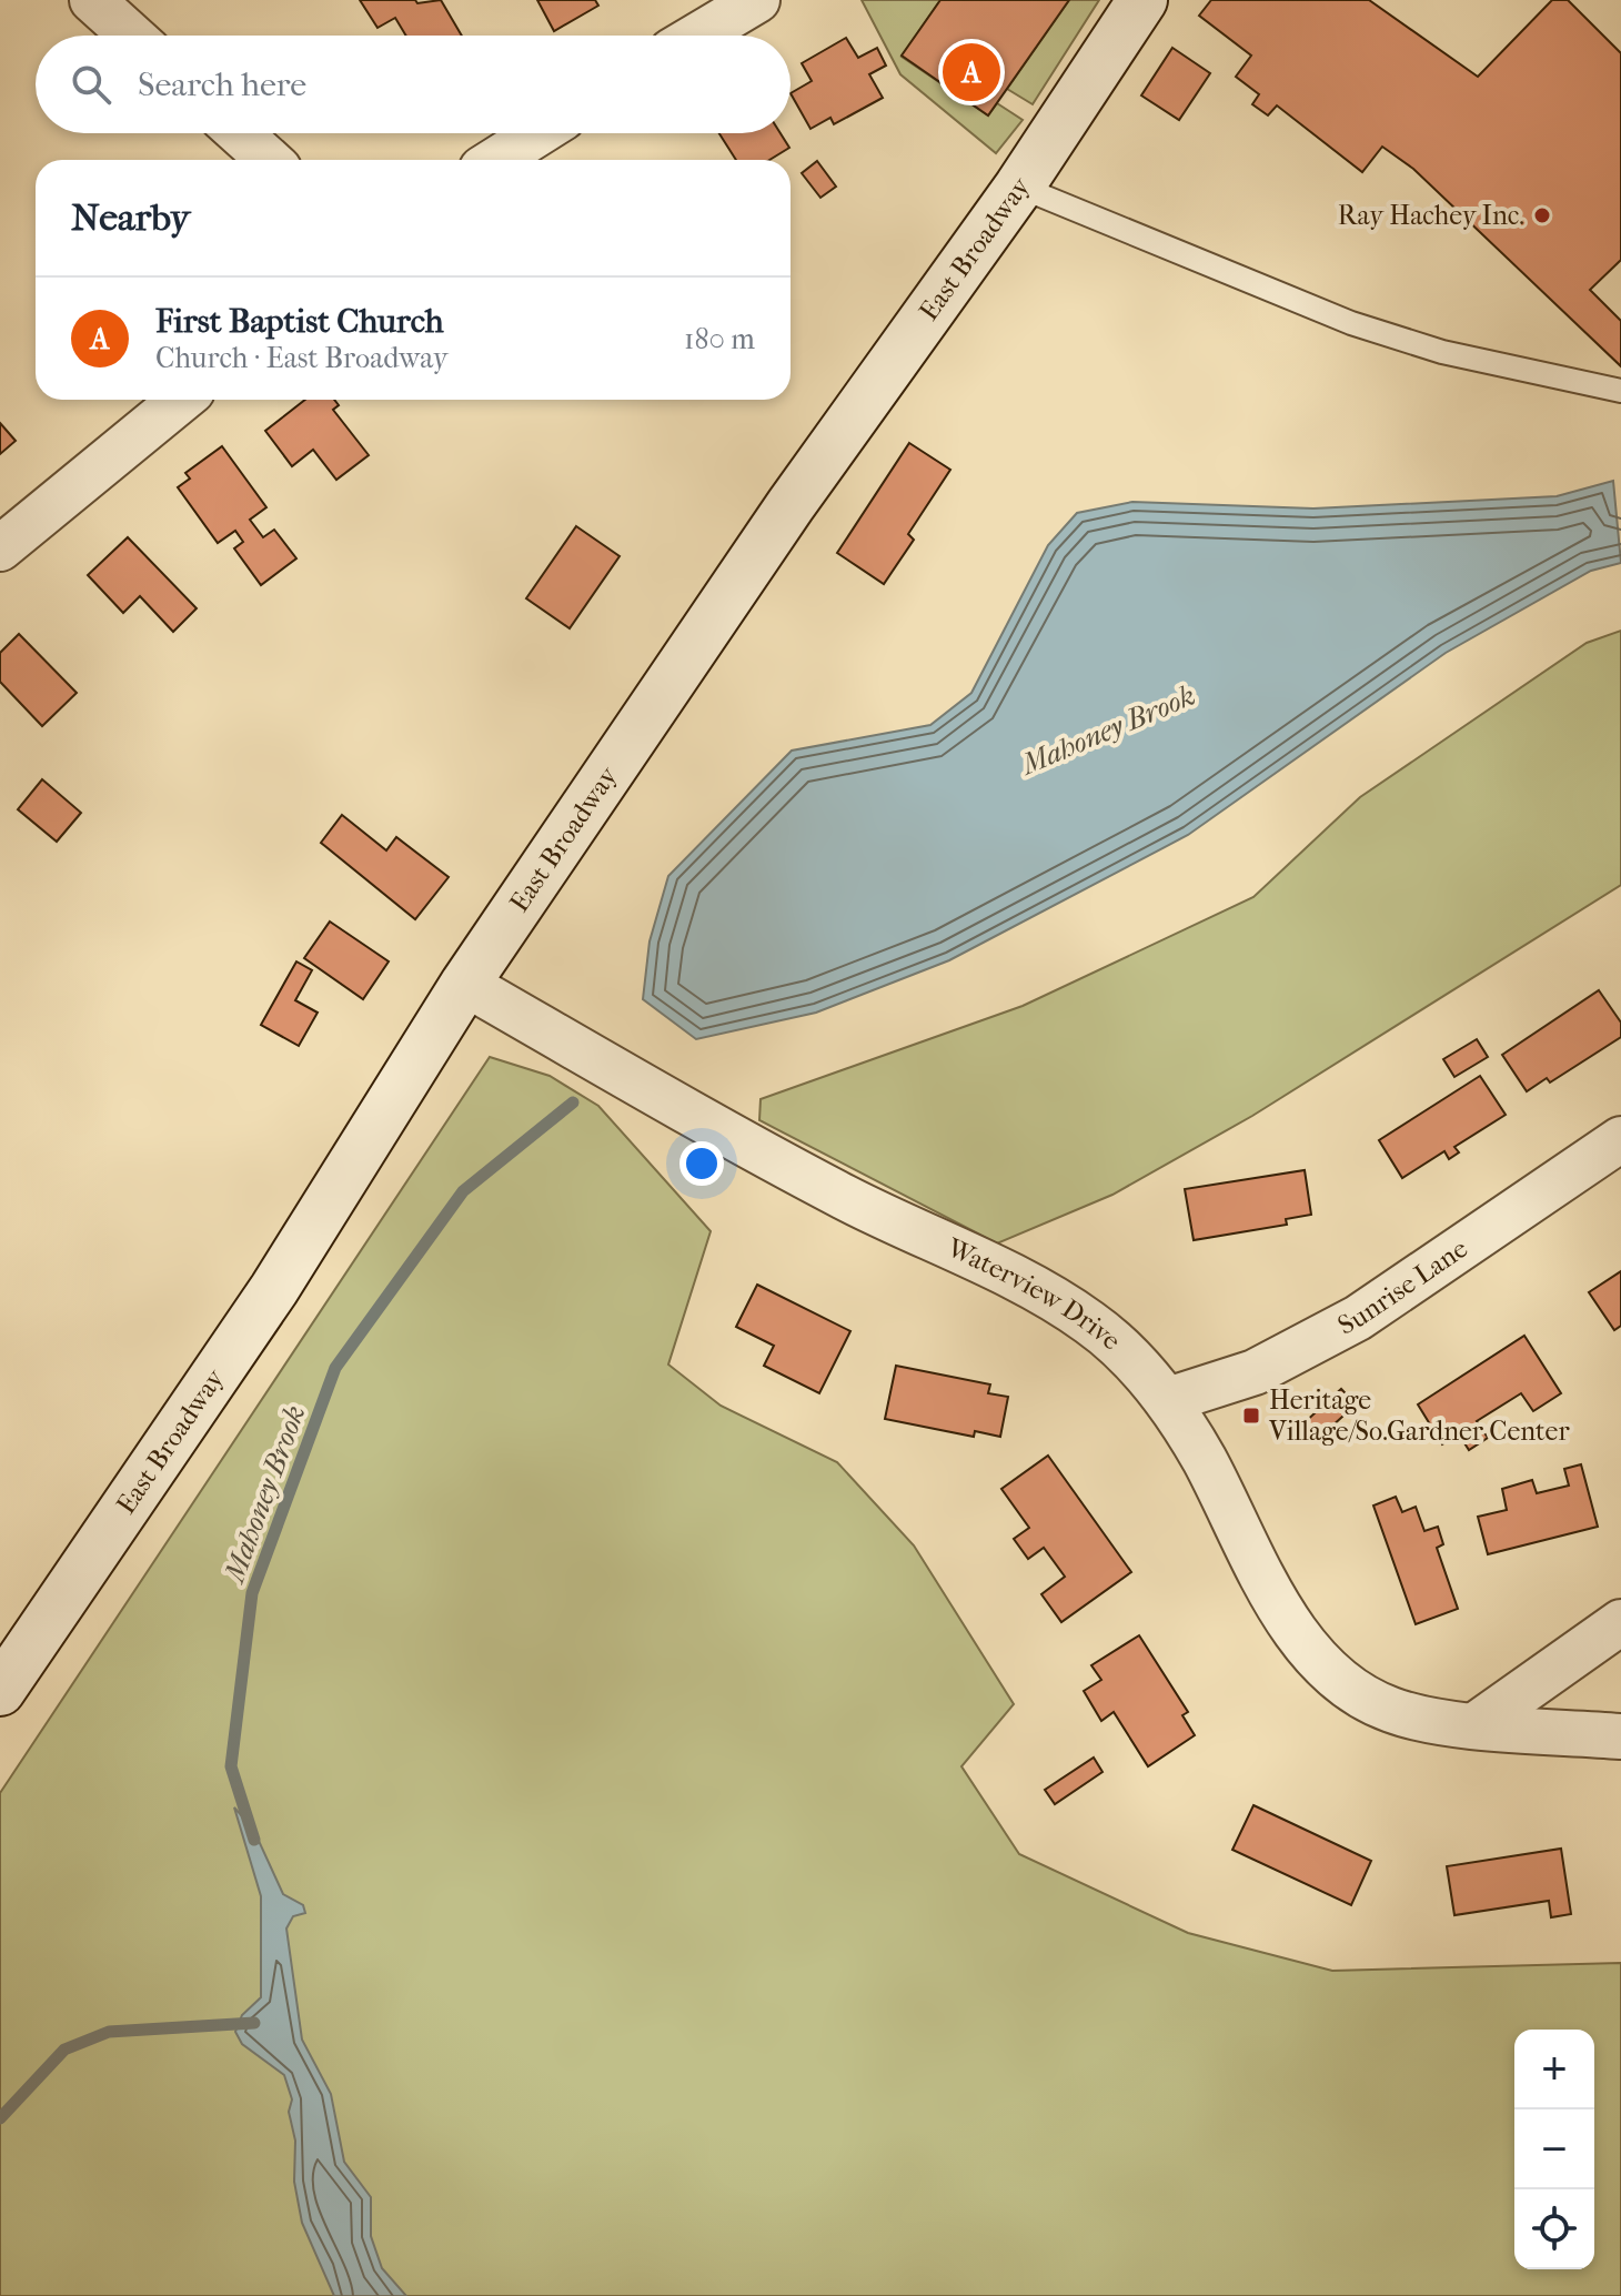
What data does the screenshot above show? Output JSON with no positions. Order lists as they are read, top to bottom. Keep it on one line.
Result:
{"streets":{"main road":["East Broadway"],"street":["Sunrise Lane","Waterview Drive"]},"crossings":[["East Broadway","Waterview Drive"],["Sunrise Lane","Waterview Drive"]],"water":["Mahoney Brook"],"places":{"other":["Ray Hachey Inc."],"transit":["Heritage Village/So.Gardner Center"]},"page":{"search":"Search here","pins":"A","heading":"Nearby","list":[{"mark":"A","name":"First Baptist Church","note":"Church · East Broadway","value":"180 m"}],"map_buttons":["+","−"]}}
